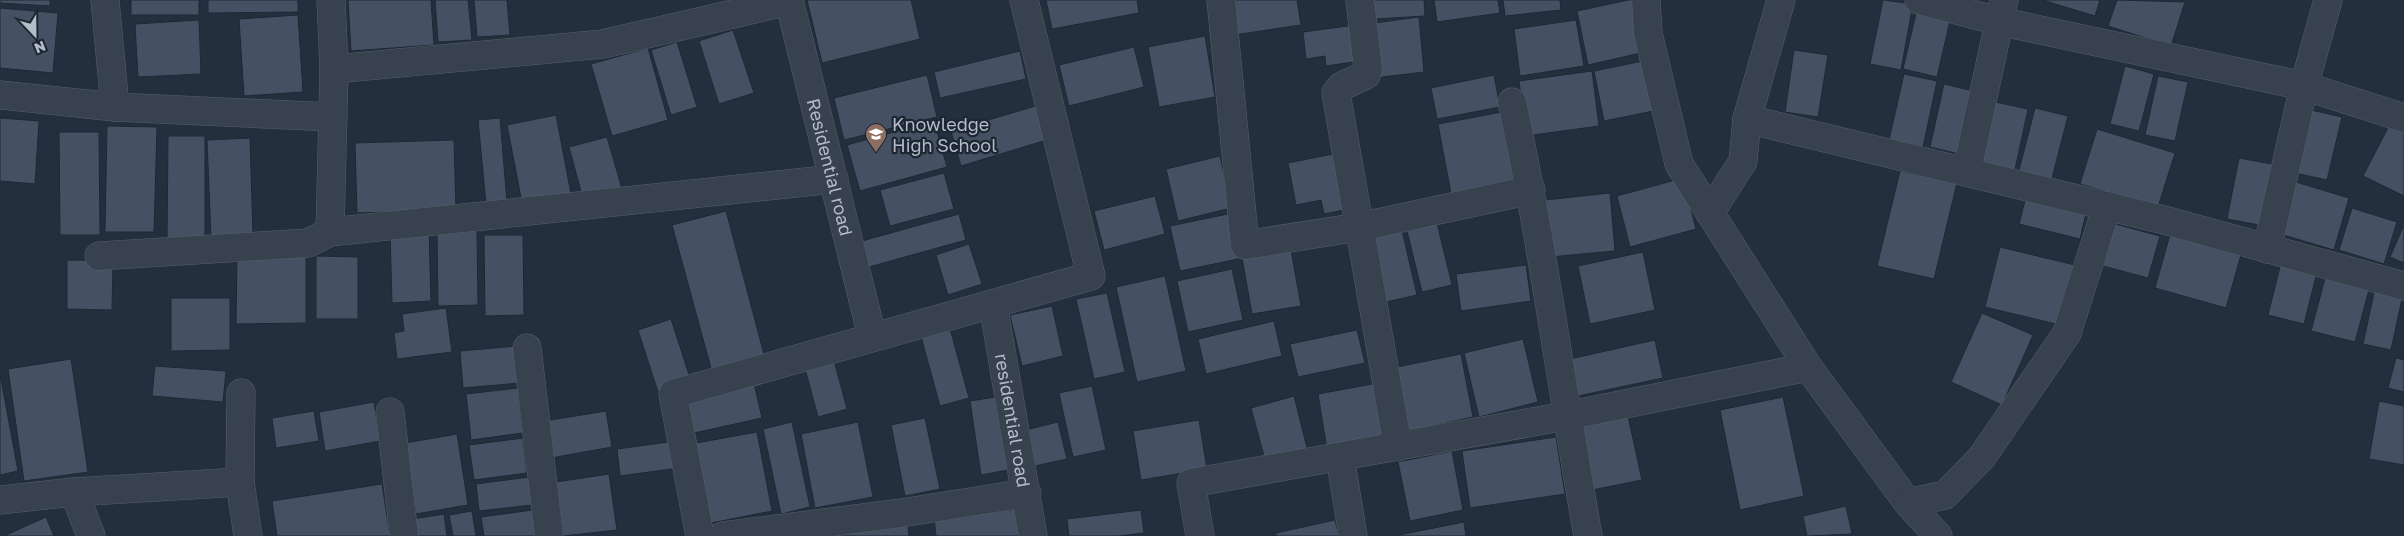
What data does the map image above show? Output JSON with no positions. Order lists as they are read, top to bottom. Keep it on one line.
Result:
{"streets":{"street":["Residential road","residential road"]},"places":{"school or university":["Knowledge High School"]},"north":"bottom"}
